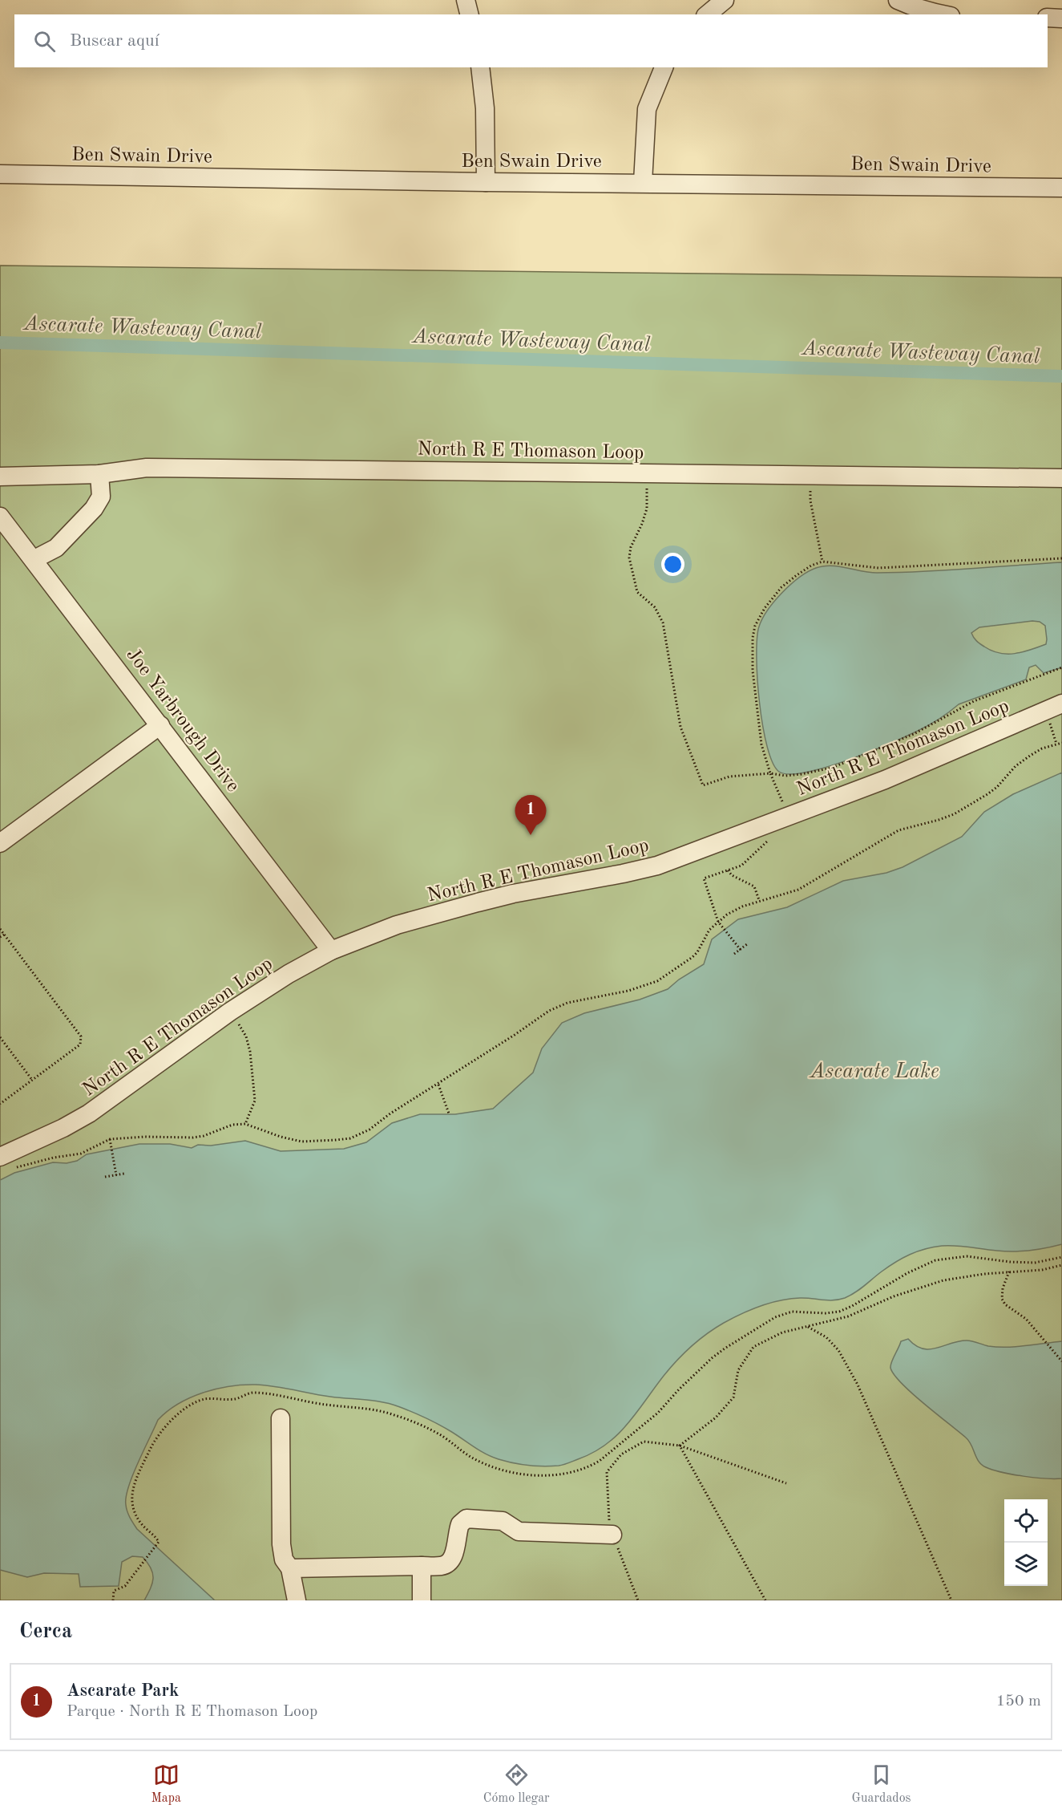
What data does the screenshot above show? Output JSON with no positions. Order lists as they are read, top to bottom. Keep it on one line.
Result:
{"streets":{"street":["Ben Swain Drive","North R E Thomason Loop","Joe Yarbrough Drive"]},"crossings":[["North R E Thomason Loop","Joe Yarbrough Drive"]],"water":["Ascarate Wasteway Canal","Ascarate Lake"],"page":{"search":"Buscar aquí","pins":"1","heading":"Cerca","list":[{"mark":"1","name":"Ascarate Park","note":"Parque · North R E Thomason Loop","value":"150 m"}],"nav":["Mapa","Cómo llegar","Guardados"]}}
